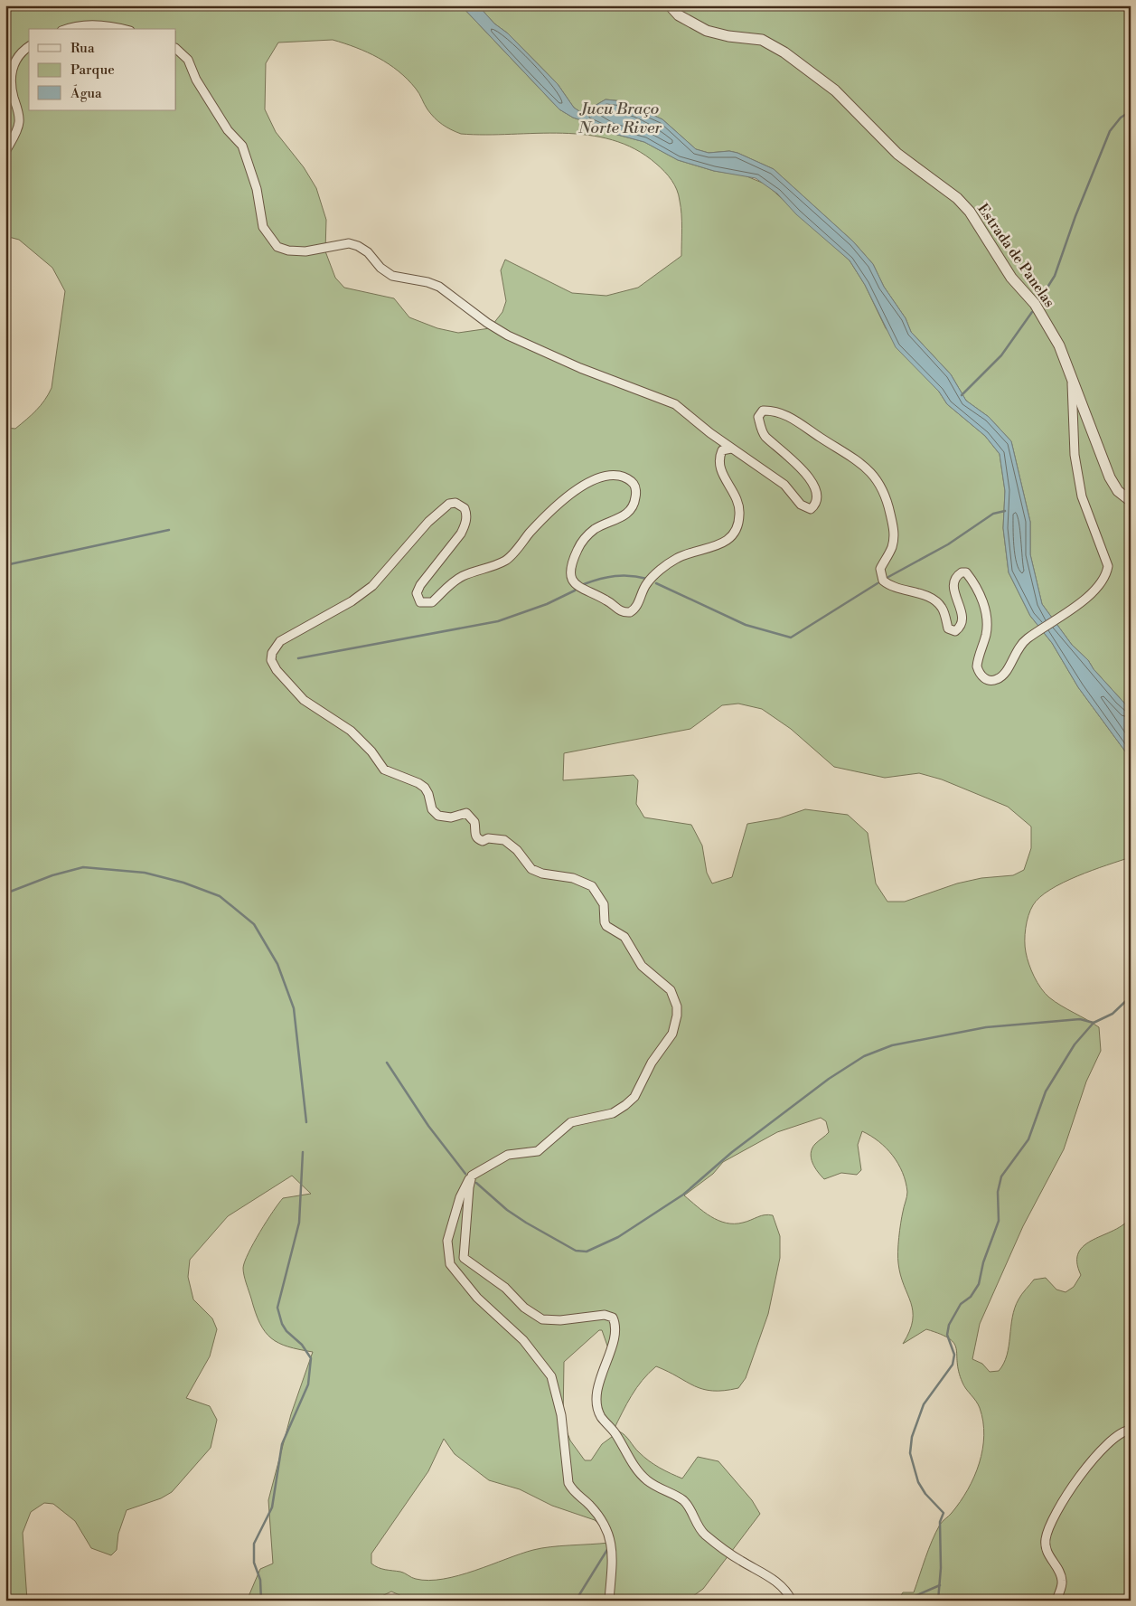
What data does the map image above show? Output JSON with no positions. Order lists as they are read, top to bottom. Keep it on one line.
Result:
{"streets":{"street":["Estrada de Panelas"]},"water":["Jucu Braço Norte River"],"legend":["Rua","Parque","Água"]}
